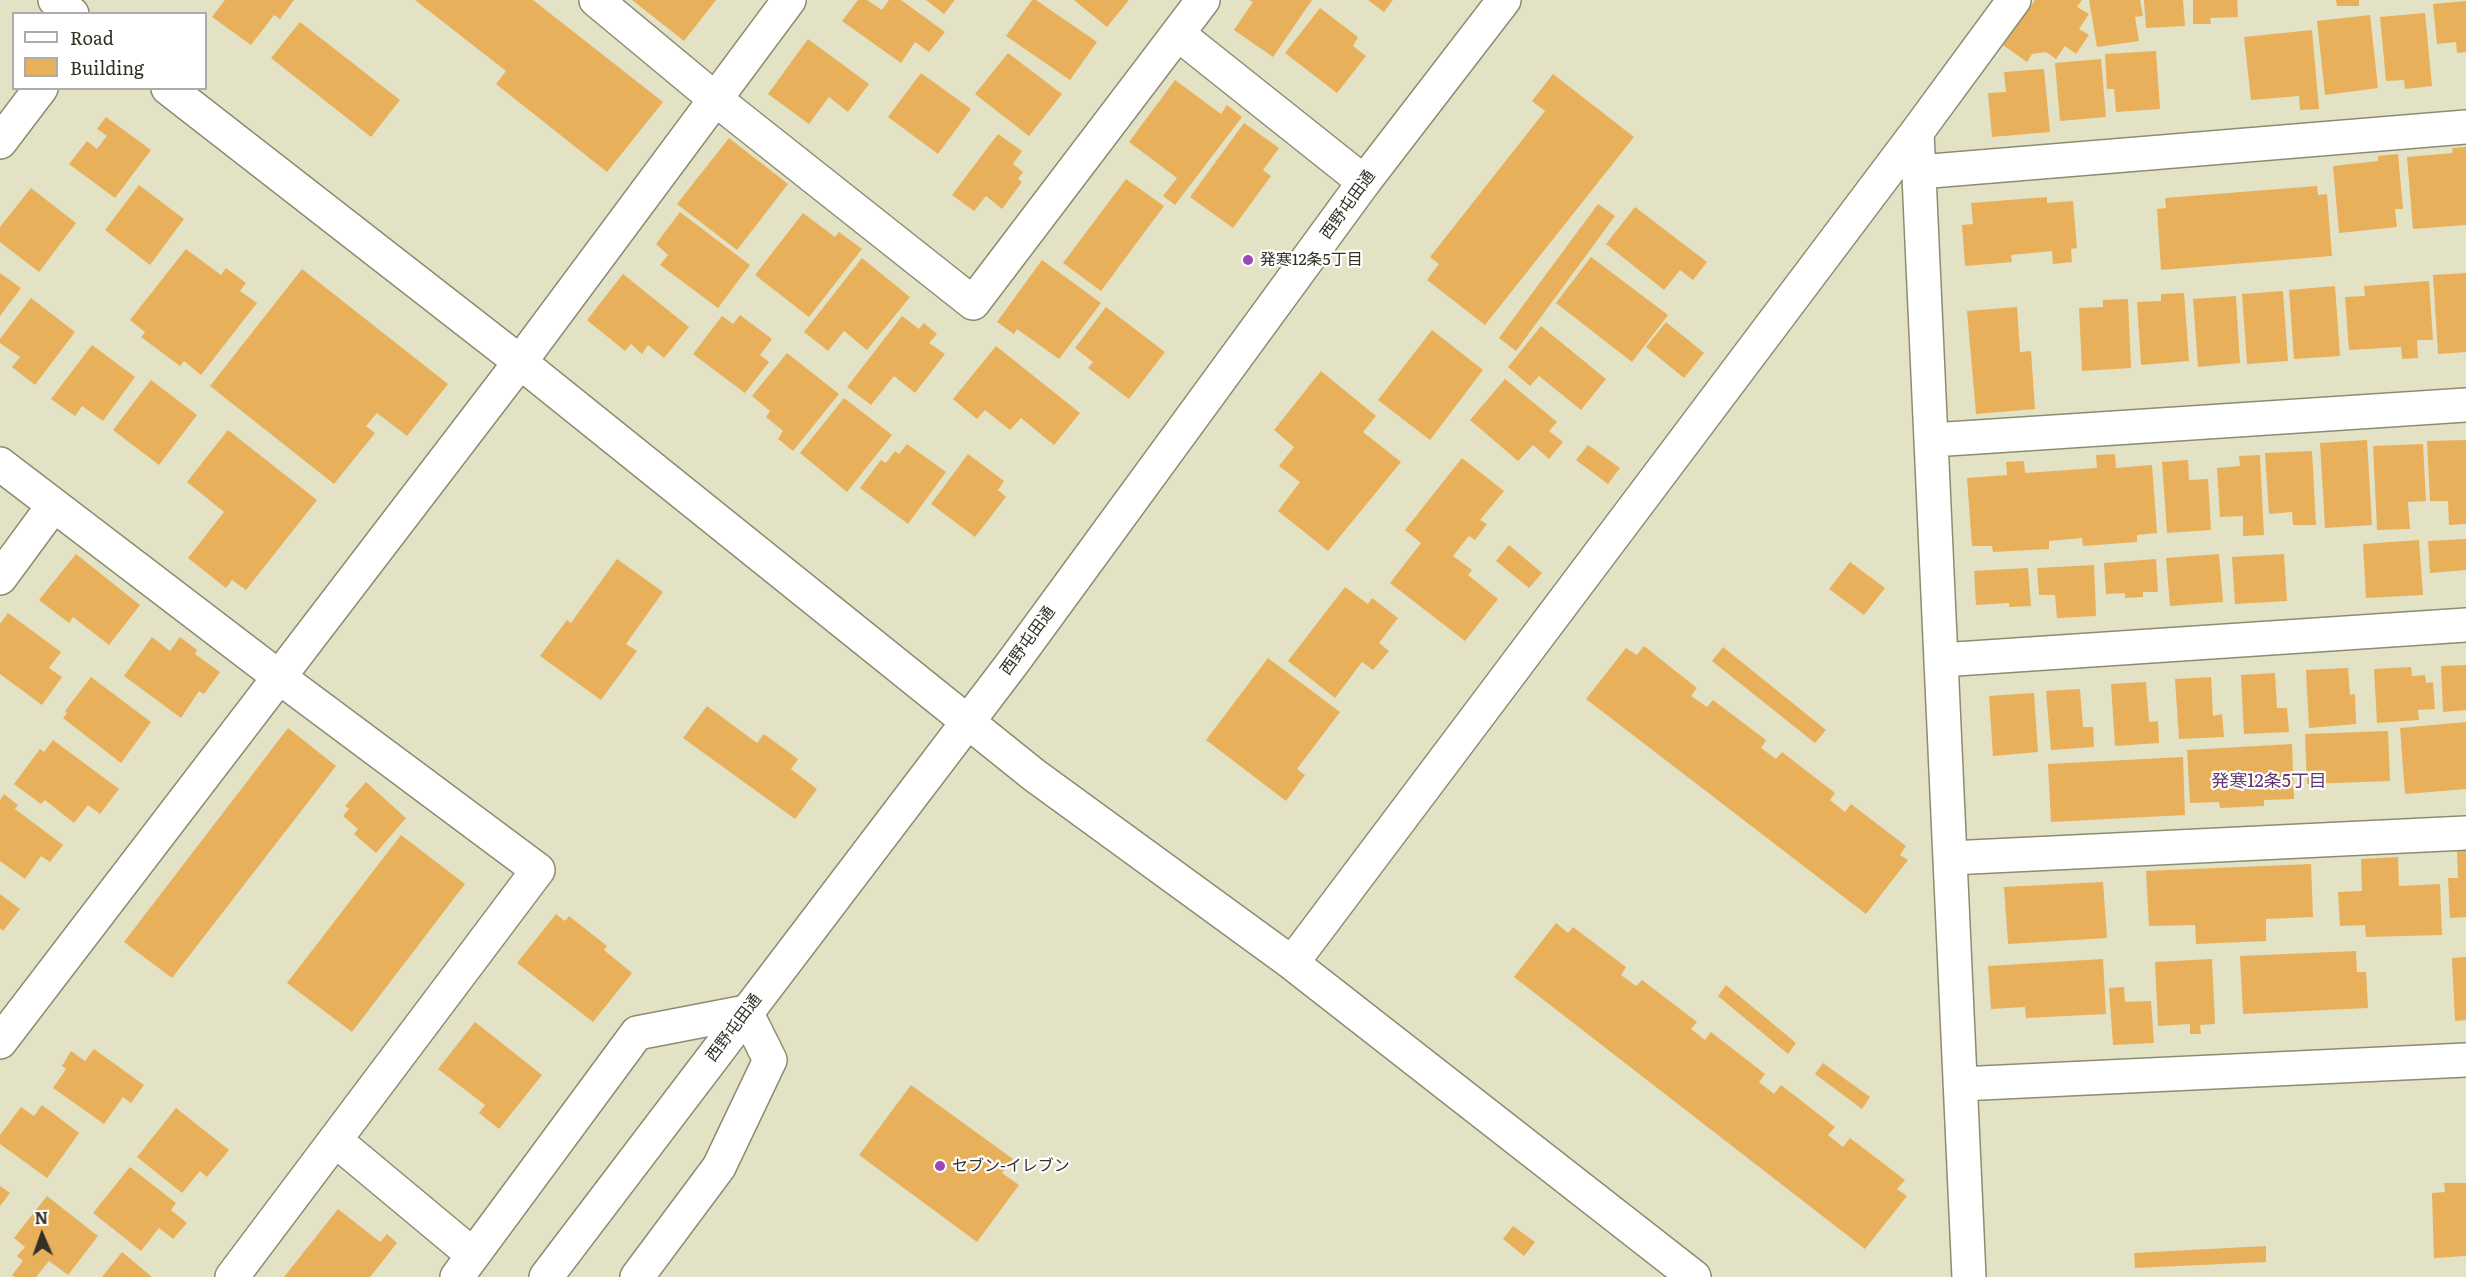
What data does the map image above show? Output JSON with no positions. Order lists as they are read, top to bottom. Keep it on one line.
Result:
{"streets":{"street":["西野屯田通"]},"districts":["発寒12条5丁目"],"places":["発寒12条5丁目","セブン-イレブン"],"legend":["Road","Building"],"north":"top"}
